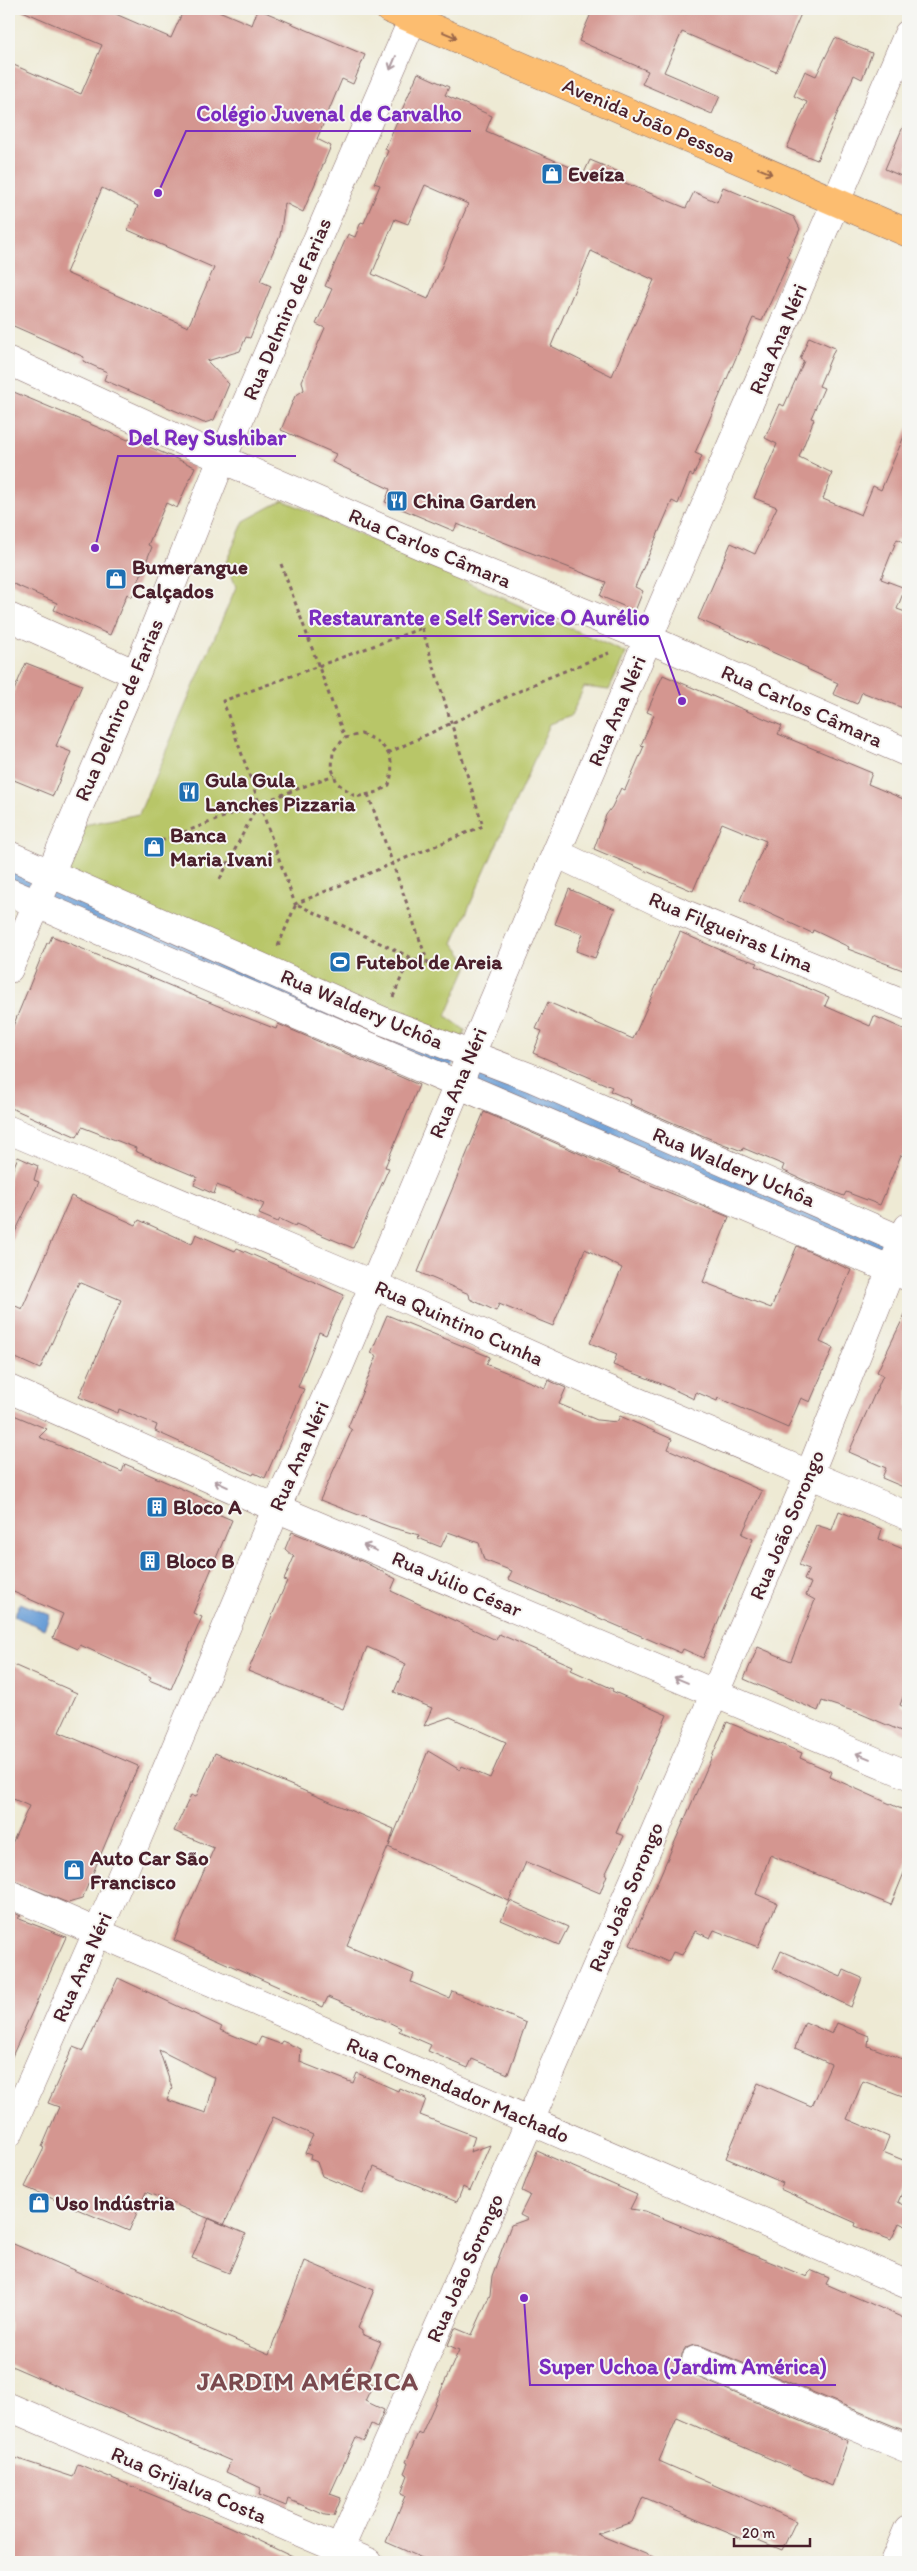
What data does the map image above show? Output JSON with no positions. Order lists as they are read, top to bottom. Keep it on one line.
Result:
{"streets":{"main road":["Avenida João Pessoa"],"street":["Rua Delmiro de Farias","Rua Ana Néri","Rua Carlos Câmara","Rua Filgueiras Lima","Rua Waldery Uchôa","Rua Quintino Cunha","Rua João Sorongo","Rua Júlio César","Rua Comendador Machado","Rua Grijalva Costa"]},"crossings":[["Avenida João Pessoa","Rua Delmiro de Farias"],["Avenida João Pessoa","Rua Ana Néri"],["Rua Delmiro de Farias","Rua Carlos Câmara"],["Rua Delmiro de Farias","Rua Waldery Uchôa"],["Rua Ana Néri","Rua Carlos Câmara"],["Rua Ana Néri","Rua Filgueiras Lima"],["Rua Ana Néri","Rua Waldery Uchôa"],["Rua Ana Néri","Rua Quintino Cunha"],["Rua Ana Néri","Rua Júlio César"],["Rua Ana Néri","Rua Comendador Machado"],["Rua Waldery Uchôa","Rua João Sorongo"],["Rua Quintino Cunha","Rua João Sorongo"],["Rua João Sorongo","Rua Júlio César"],["Rua João Sorongo","Rua Comendador Machado"],["Rua João Sorongo","Rua Grijalva Costa"]],"one_way":["Avenida João Pessoa","Rua Delmiro de Farias","Rua Júlio César"],"districts":["JARDIM AMÉRICA"],"places":{"shop":["Eveíza","Bumerangue Calçados","Banca Maria Ivani","Auto Car São Francisco","Uso Indústria"],"other":["Colégio Juvenal de Carvalho","Del Rey Sushibar","Restaurante e Self Service O Aurélio","Super Uchoa (Jardim América)"],"restaurant":["China Garden","Gula Gula Lanches Pizzaria"],"sports":["Futebol de Areia"],"building":["Bloco A","Bloco B"]},"scale_bar":"20 m"}
